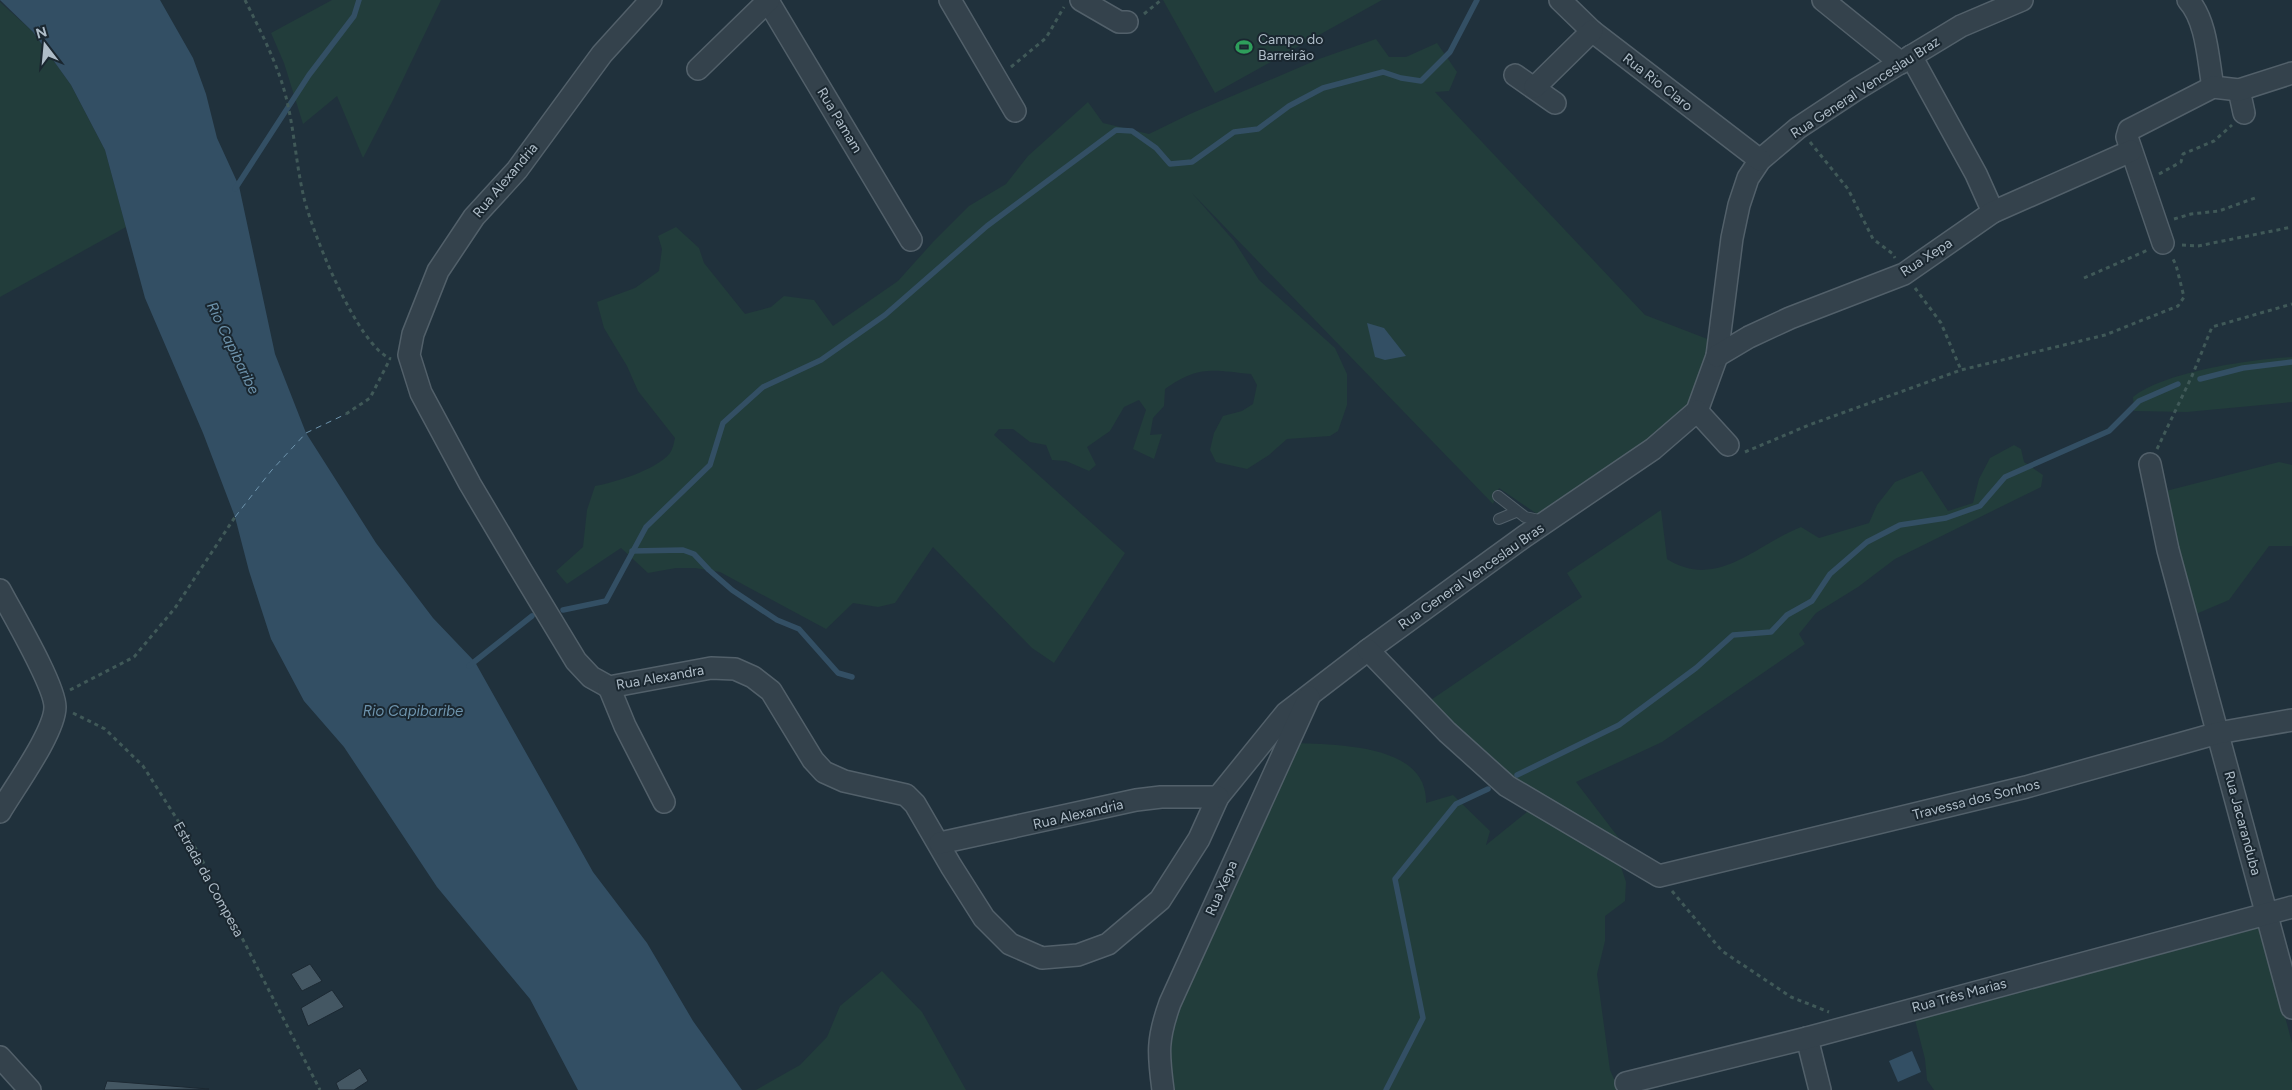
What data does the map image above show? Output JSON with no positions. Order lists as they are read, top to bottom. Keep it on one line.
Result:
{"streets":{"street":["Rua Rio Claro","Rua General Venceslau Braz","Rua Pamam","Rua Alexandria","Rua Xepa","Rua General Venceslau Bras","Rua Alexandra","Travessa dos Sonhos","Rua Jacaranduba","Rua Três Marias"],"path":["Estrada da Compesa"]},"crossings":[["Rua Rio Claro","Rua General Venceslau Braz"],["Rua General Venceslau Braz","Rua Xepa"],["Rua General Venceslau Braz","Rua General Venceslau Bras"],["Rua Alexandria","Rua General Venceslau Bras"],["Rua Alexandria","Rua Alexandra"],["Rua Xepa","Rua General Venceslau Bras"],["Rua General Venceslau Bras","Rua Alexandra"],["Travessa dos Sonhos","Rua Jacaranduba"],["Rua Jacaranduba","Rua Três Marias"]],"water":["Rio Capibaribe"],"places":{"sports":["Campo do Barreirão"]},"north":"top"}
